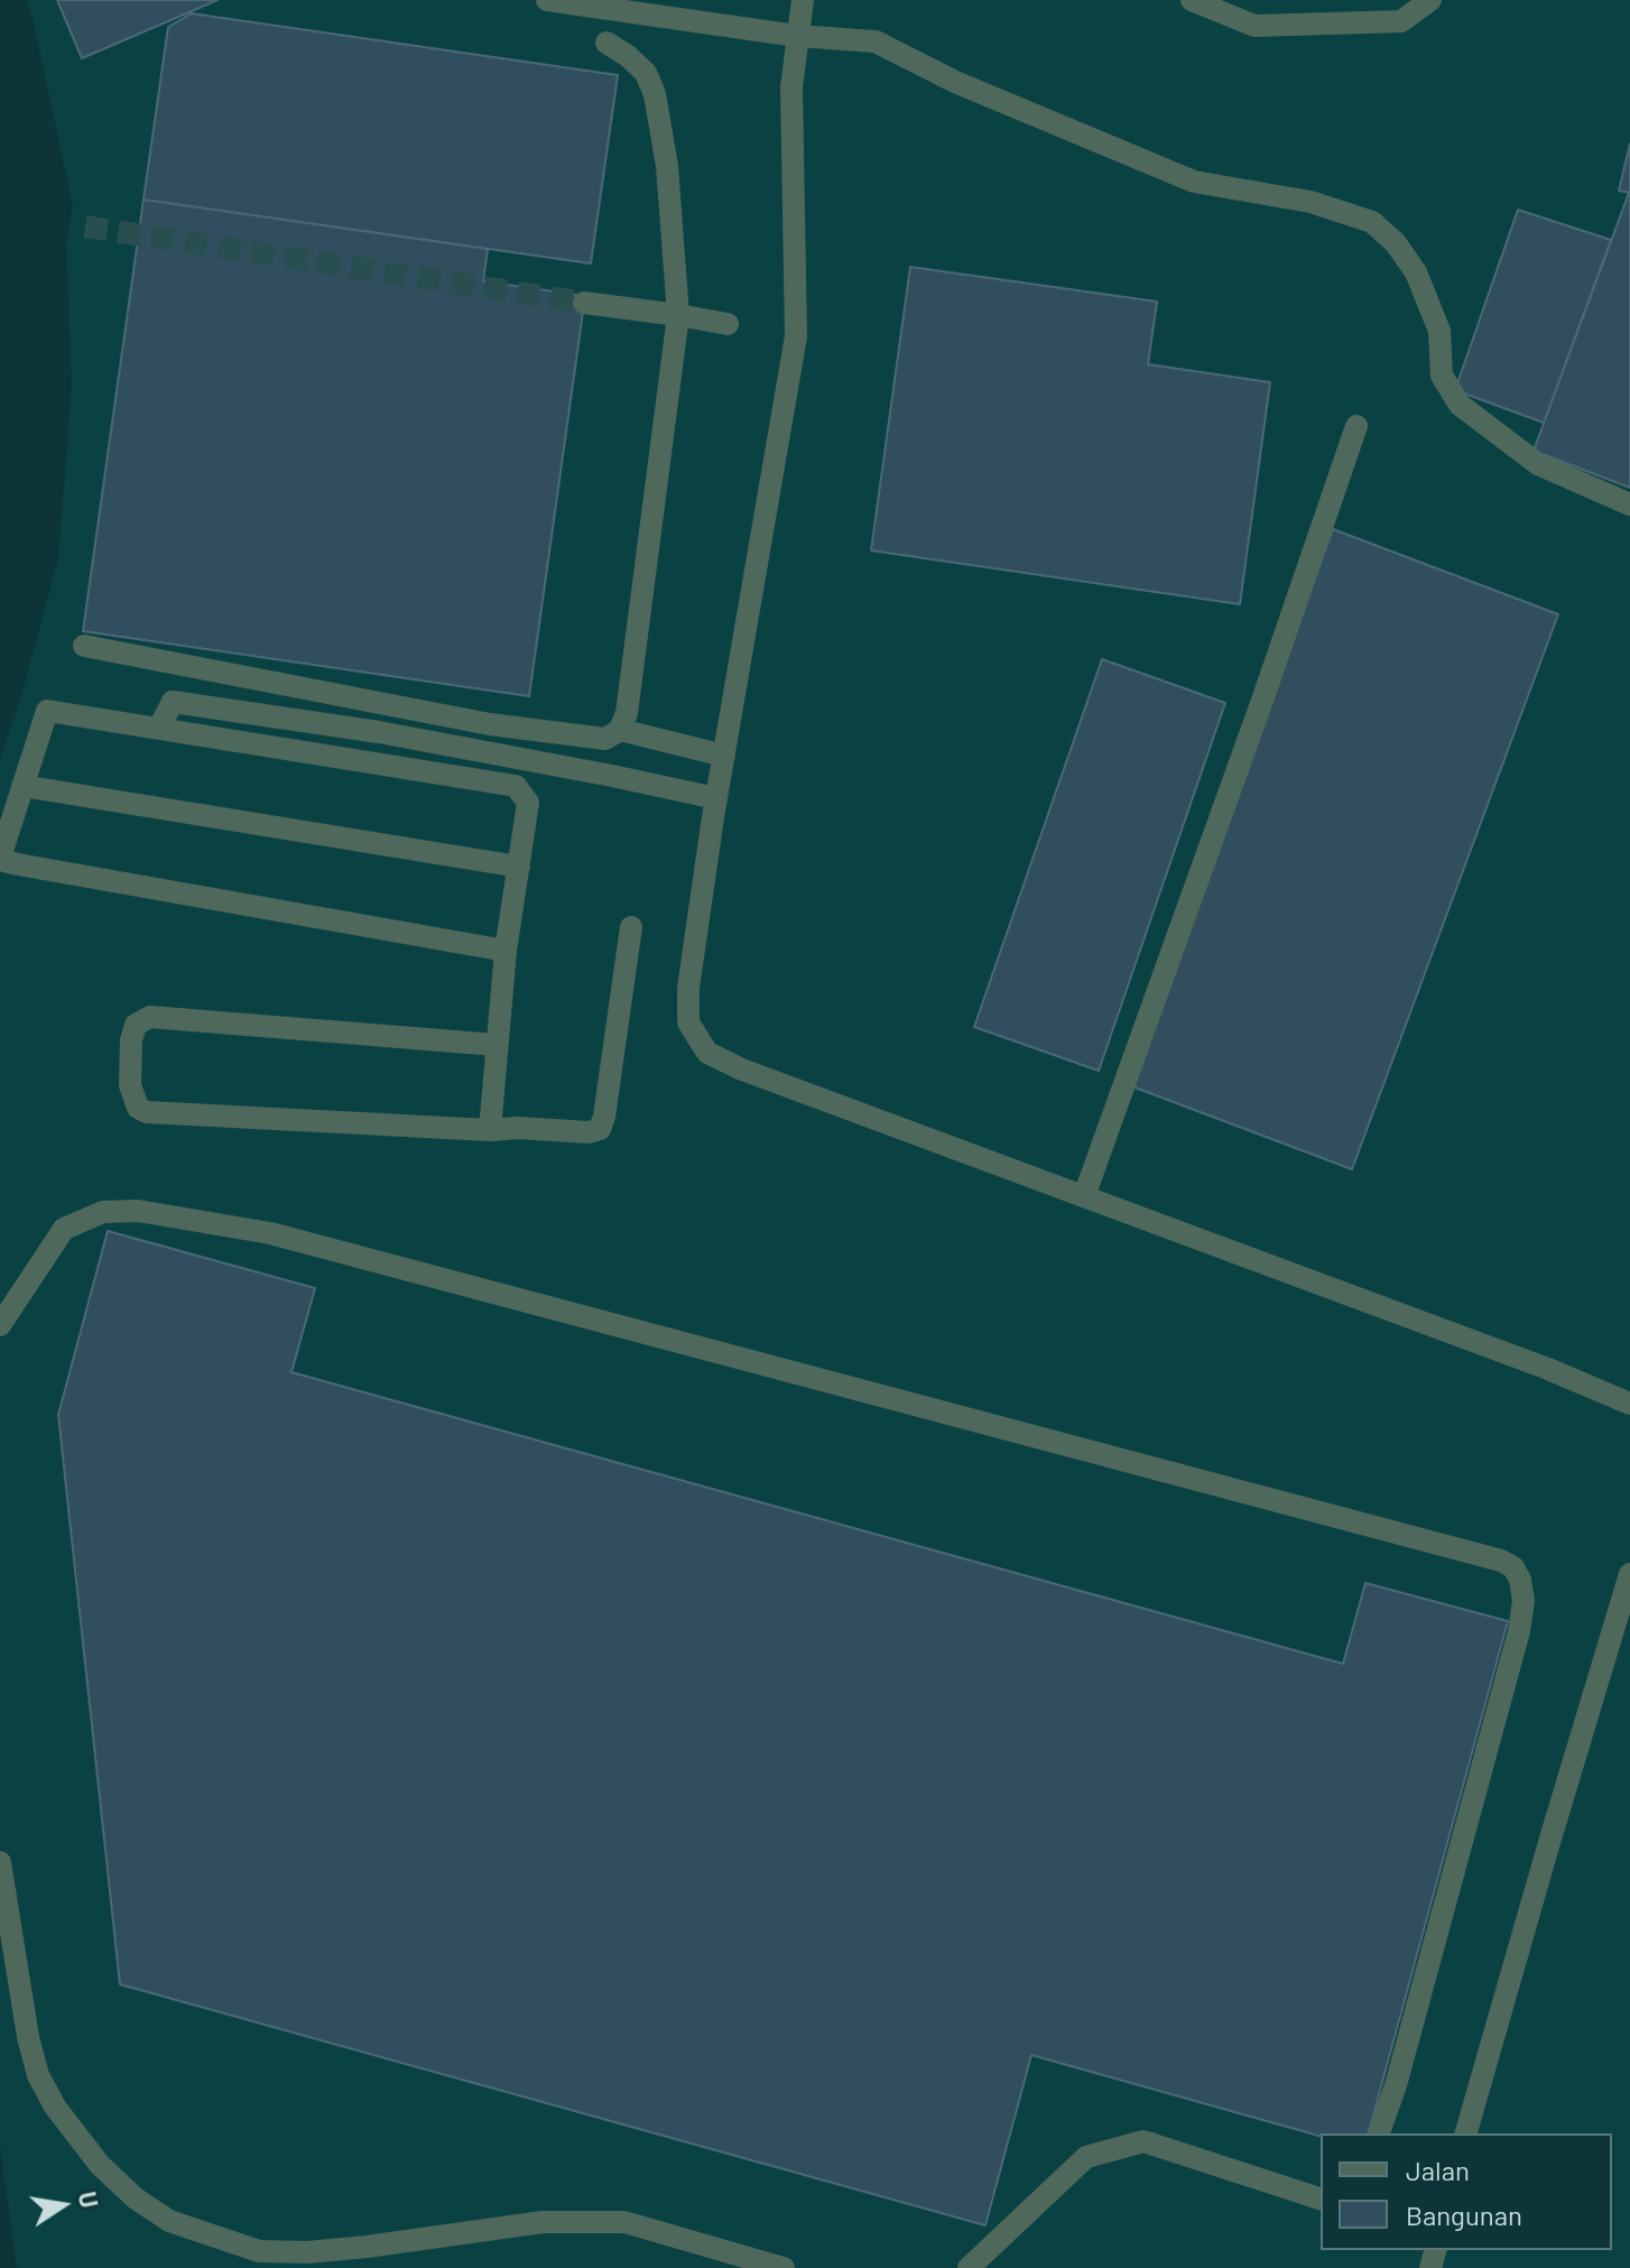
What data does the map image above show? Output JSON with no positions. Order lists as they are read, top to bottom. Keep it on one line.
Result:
{"legend":["Jalan","Bangunan"],"north":"right"}
